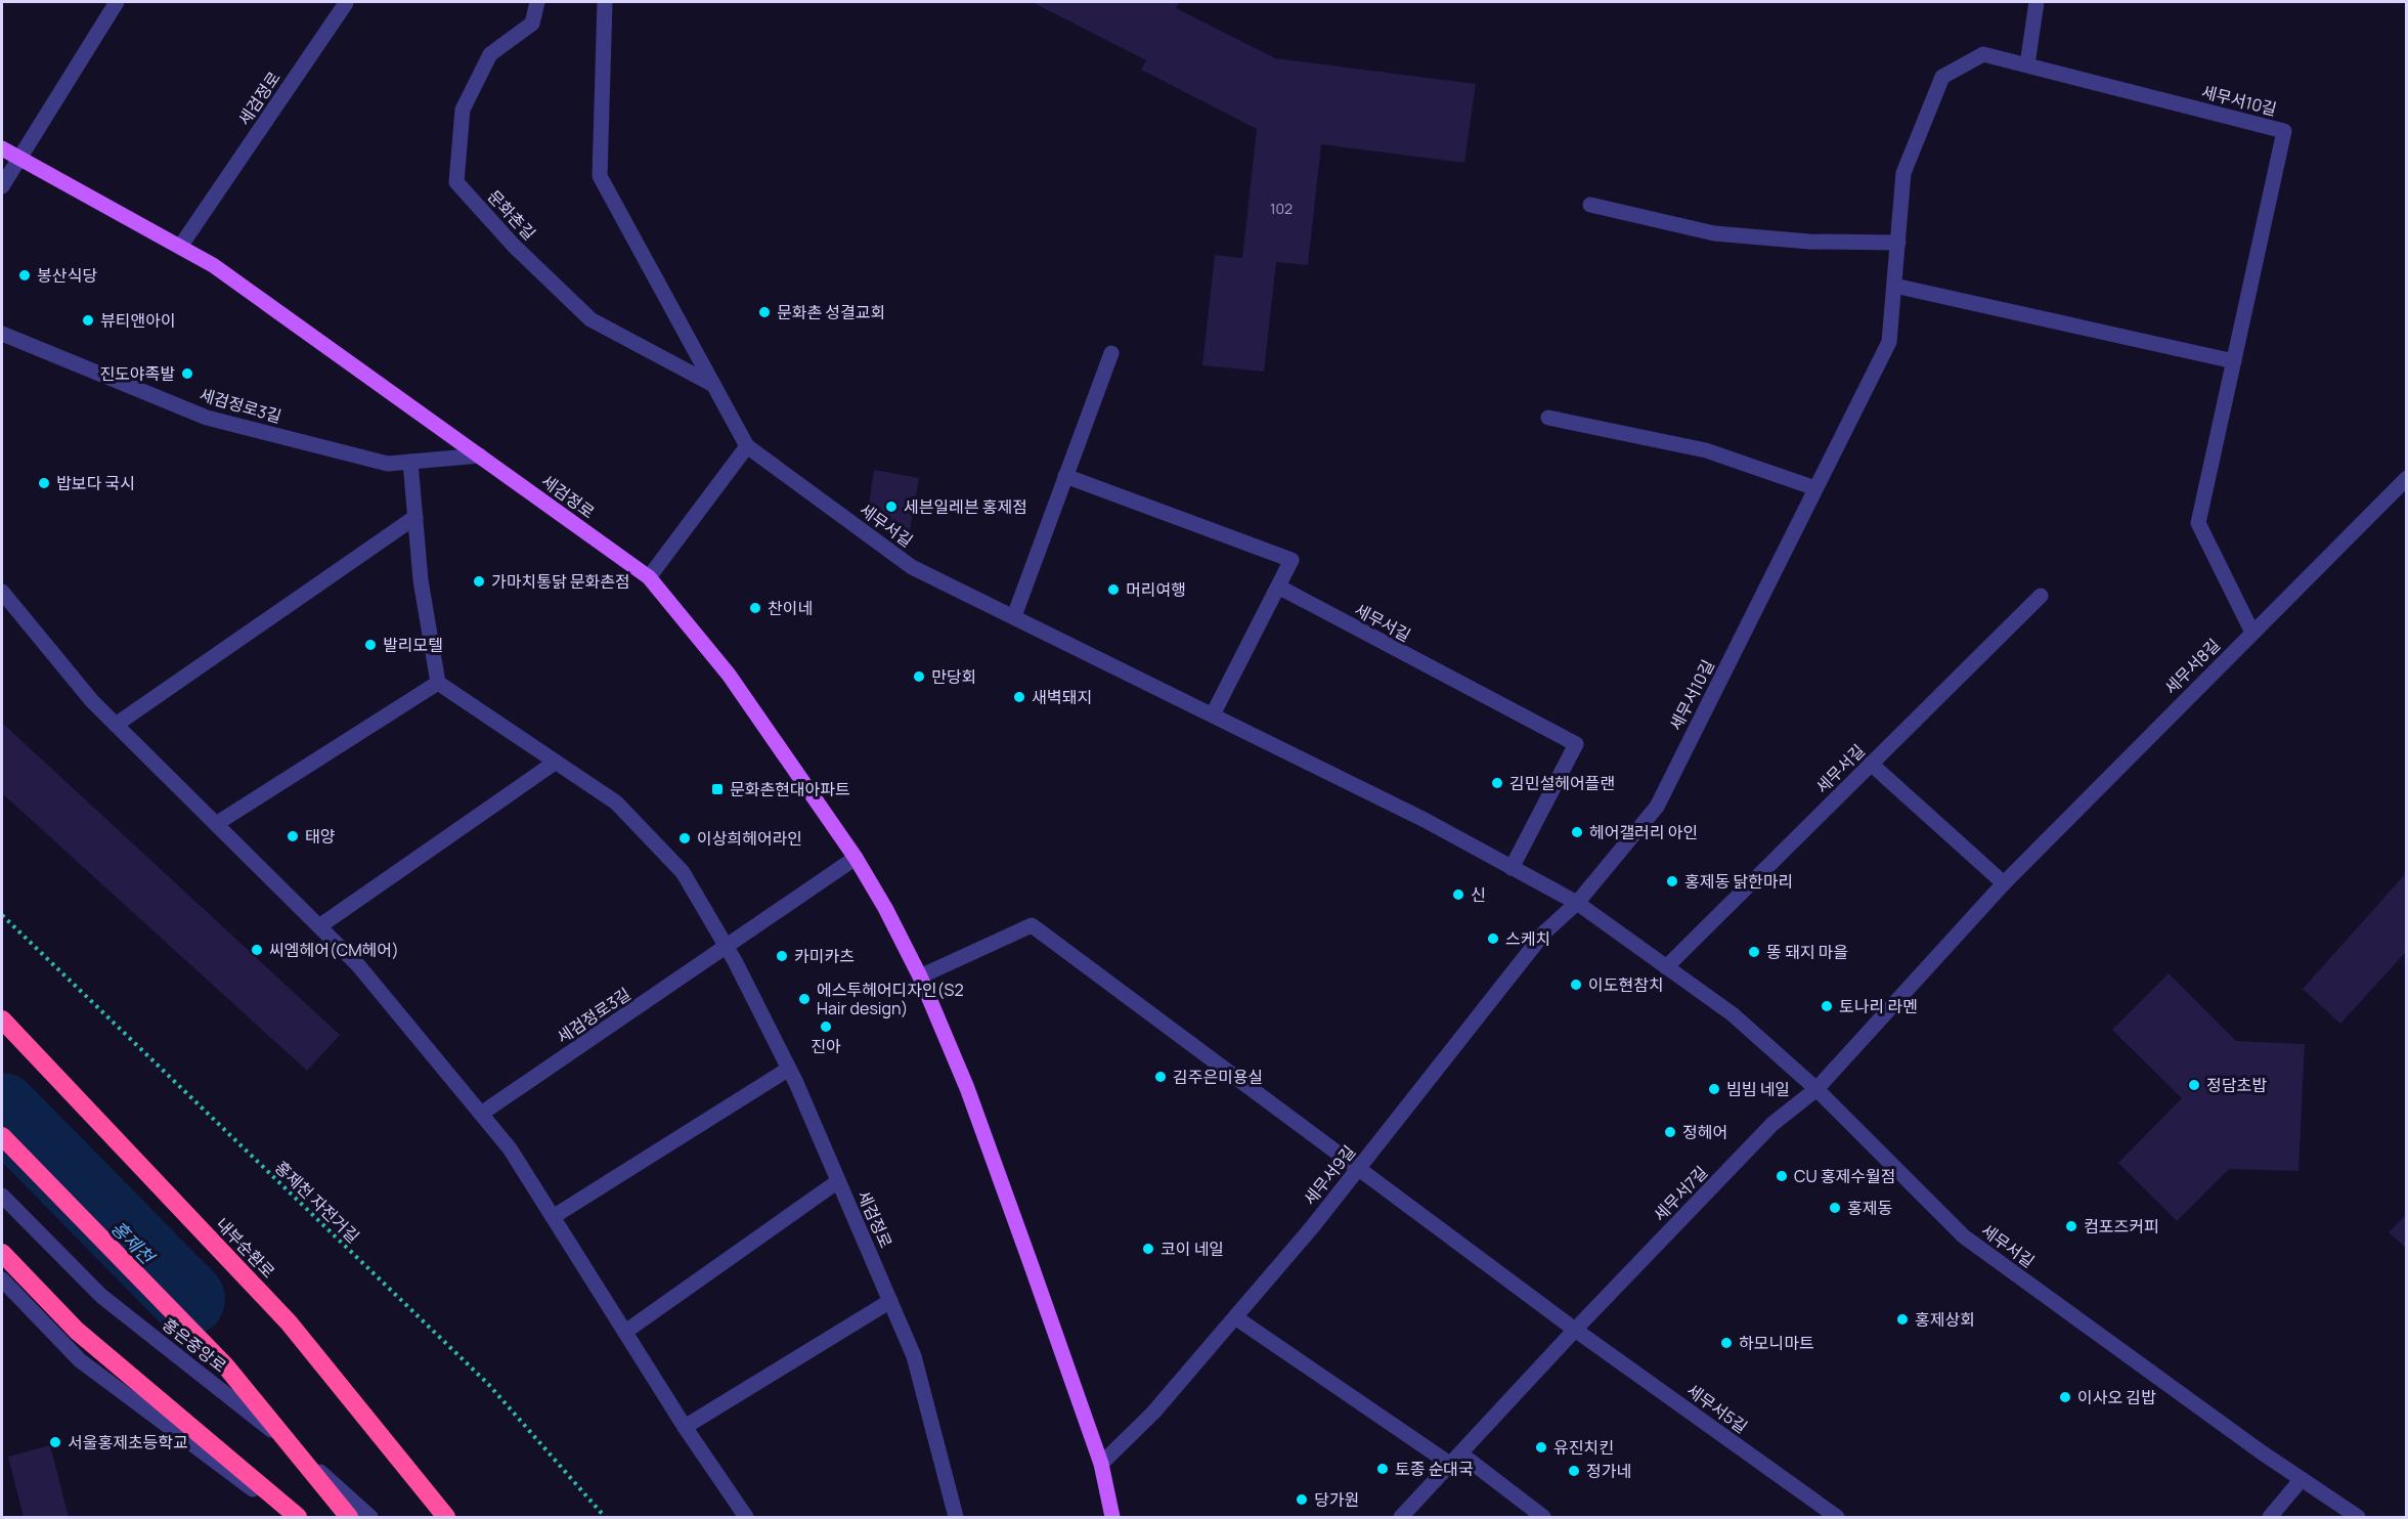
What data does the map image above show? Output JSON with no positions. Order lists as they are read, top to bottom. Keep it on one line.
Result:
{"streets":{"highway":["내부순환로"],"main road":["세검정로"],"street":["세무서10길","문화촌길","세검정로3길","세무서길","세무서8길","세무서9길","세무서7길","홍은중앙로","세무서5길"],"path":["홍제천 자전거길"]},"crossings":[["세검정로","세검정로3길"],["세검정로","세무서9길"],["세무서10길","세무서길"],["세무서10길","세무서8길"],["세무서10길","세무서9길"],["세무서길","세무서8길"],["세무서길","세무서9길"],["세무서길","세무서7길"],["세무서8길","세무서7길"],["세무서7길","세무서5길"]],"water":["홍제천"],"places":{"other":["봉산식당","문화촌 성결교회","뷰티앤아이","진도야족발","밥보다 국시","세븐일레븐 홍제점","가마치통닭 문화촌점","머리여행","찬이네","발리모텔","만당회","새벽돼지","김민설헤어플랜","헤어갤러리 아인","태양","이상희헤어라인","홍제동 닭한마리","신","스케치","씨엠헤어(CM헤어)","똥 돼지 마을","카미카츠","이도현참치","에스투헤어디자인(S2 Hair design)","토나리 라멘","진아","김주은미용실","정담초밥","빔빔 네일","정헤어","CU 홍제수월점","홍제동","컴포즈커피","코이 네일","홍제상회","하모니마트","이사오 김밥","서울홍제초등학교","유진치킨","토종 순대국","정가네","당가원"],"transit":["문화촌현대아파트"]},"house_numbers":["102"]}
